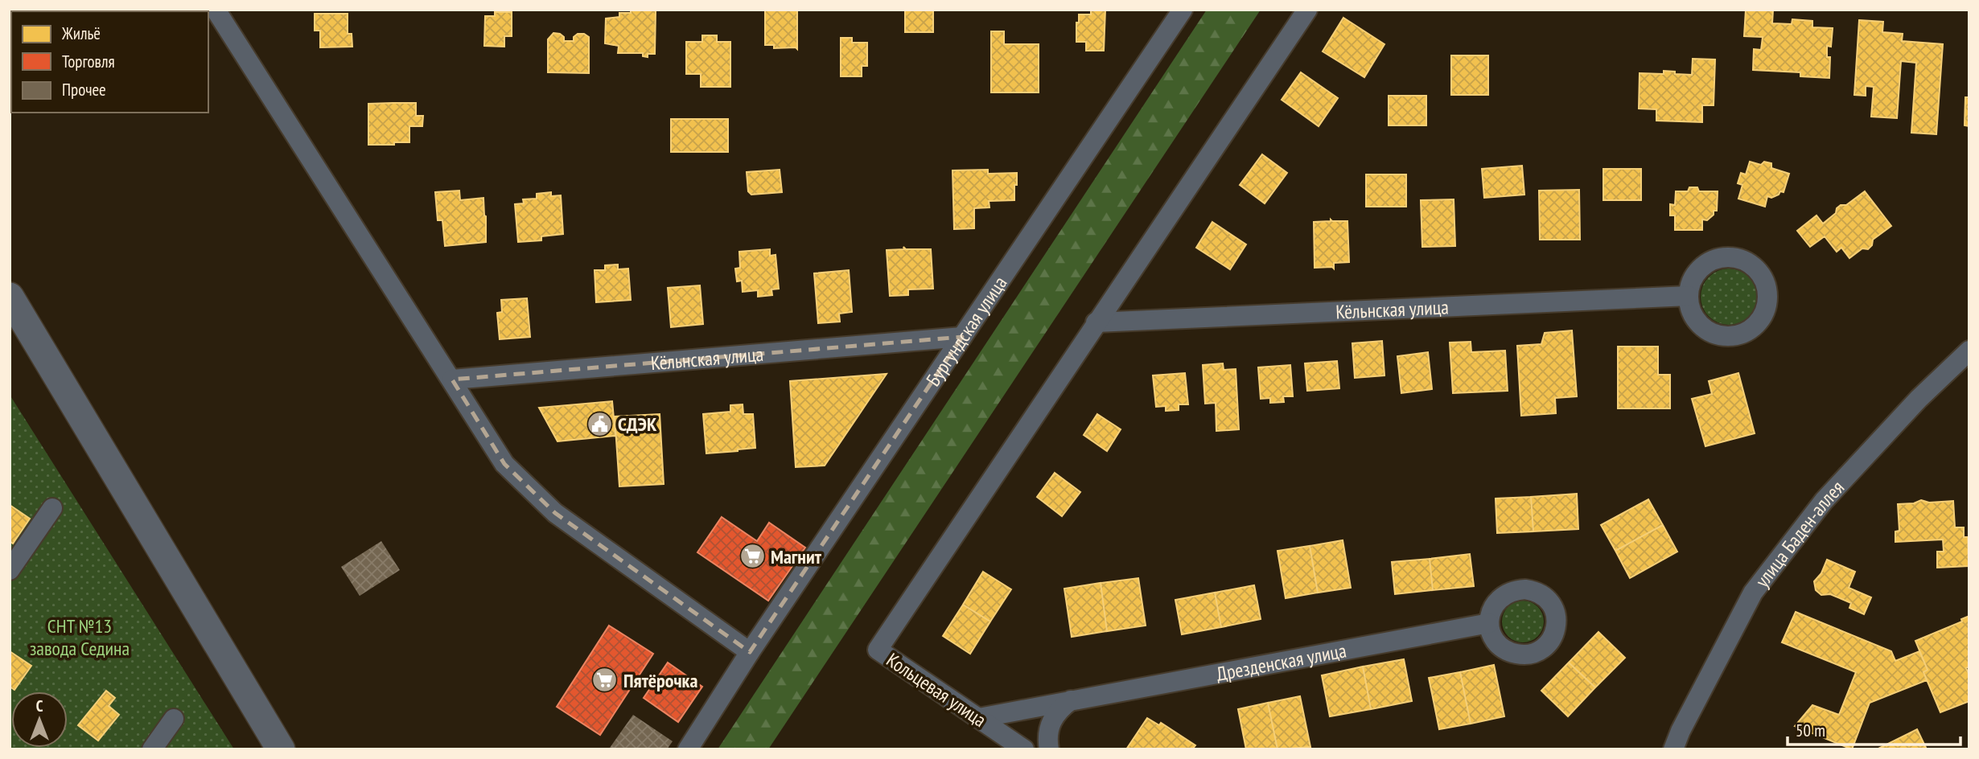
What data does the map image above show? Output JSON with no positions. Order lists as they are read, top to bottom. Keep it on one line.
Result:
{"streets":{"street":["Кёльнская улица","Бургундская улица","улица Баден-аллея","Дрезденская улица","Кольцевая улица"]},"crossings":[["Кёльнская улица","Бургундская улица"],["Кёльнская улица","Кольцевая улица"],["Дрезденская улица","Кольцевая улица"]],"parks":["СНТ №13 завода Седина"],"places":{"public building":["СДЭК"],"supermarket":["Магнит","Пятёрочка"]},"legend":["Жильё","Торговля","Прочее"],"scale_bar":"50 m","north":"top"}
